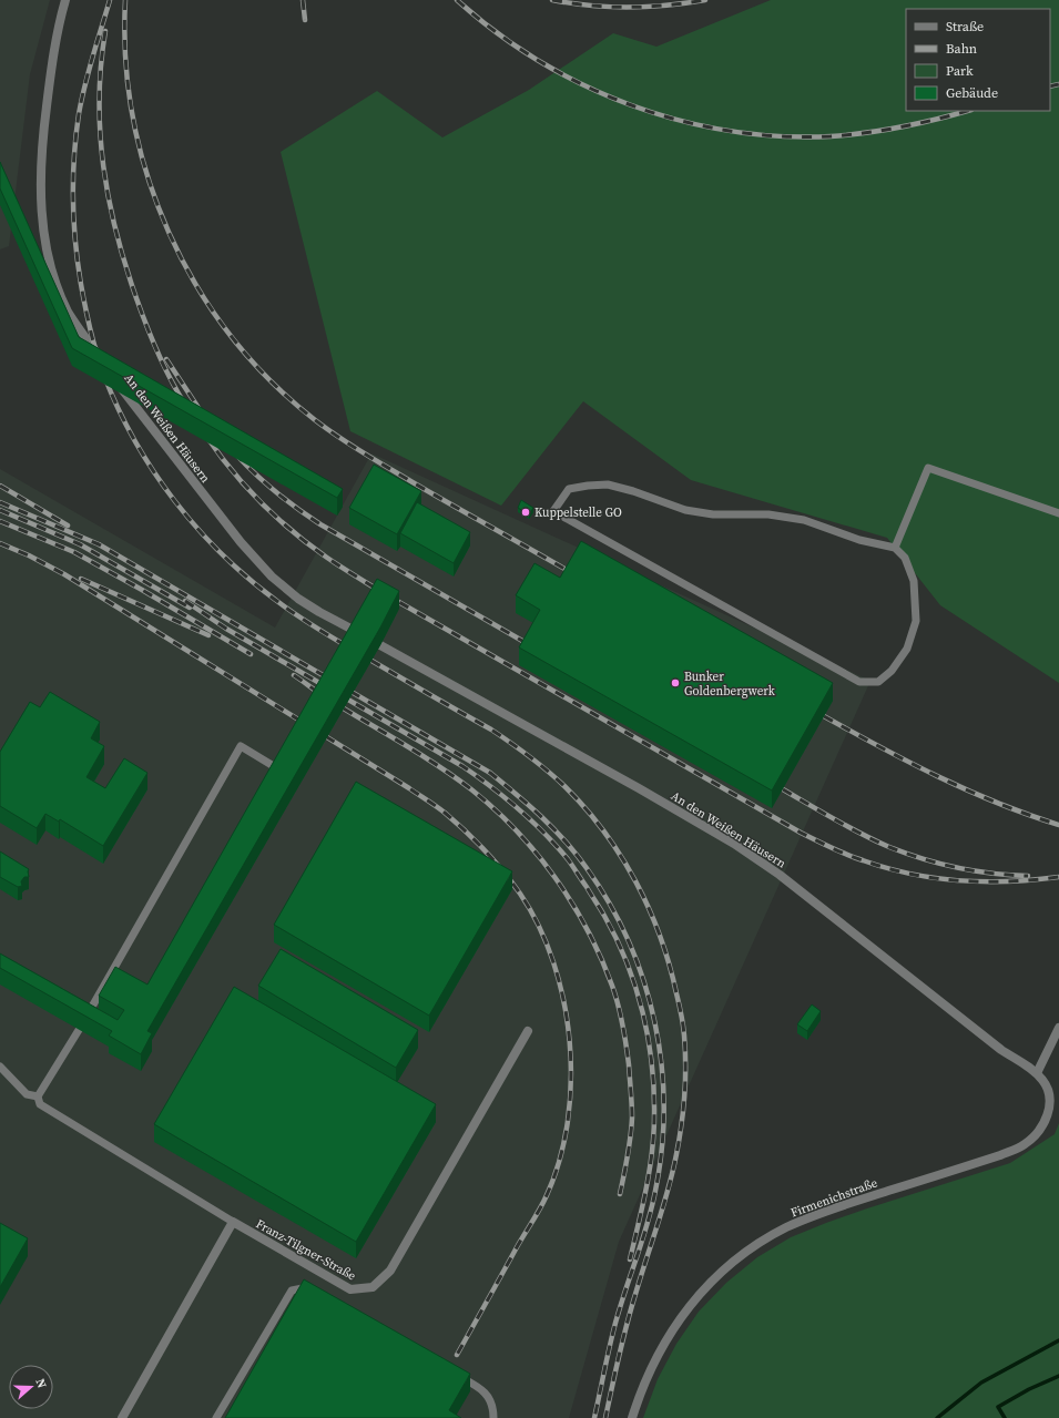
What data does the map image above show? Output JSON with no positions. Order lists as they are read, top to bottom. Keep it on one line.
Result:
{"streets":{"street":["An den Weißen Häusern","Firmenichstraße","Franz-Tilgner-Straße"]},"crossings":[["An den Weißen Häusern","Firmenichstraße"]],"places":["Kuppelstelle GO","Bunker Goldenbergwerk"],"legend":["Straße","Bahn","Park","Gebäude"],"north":"right"}
